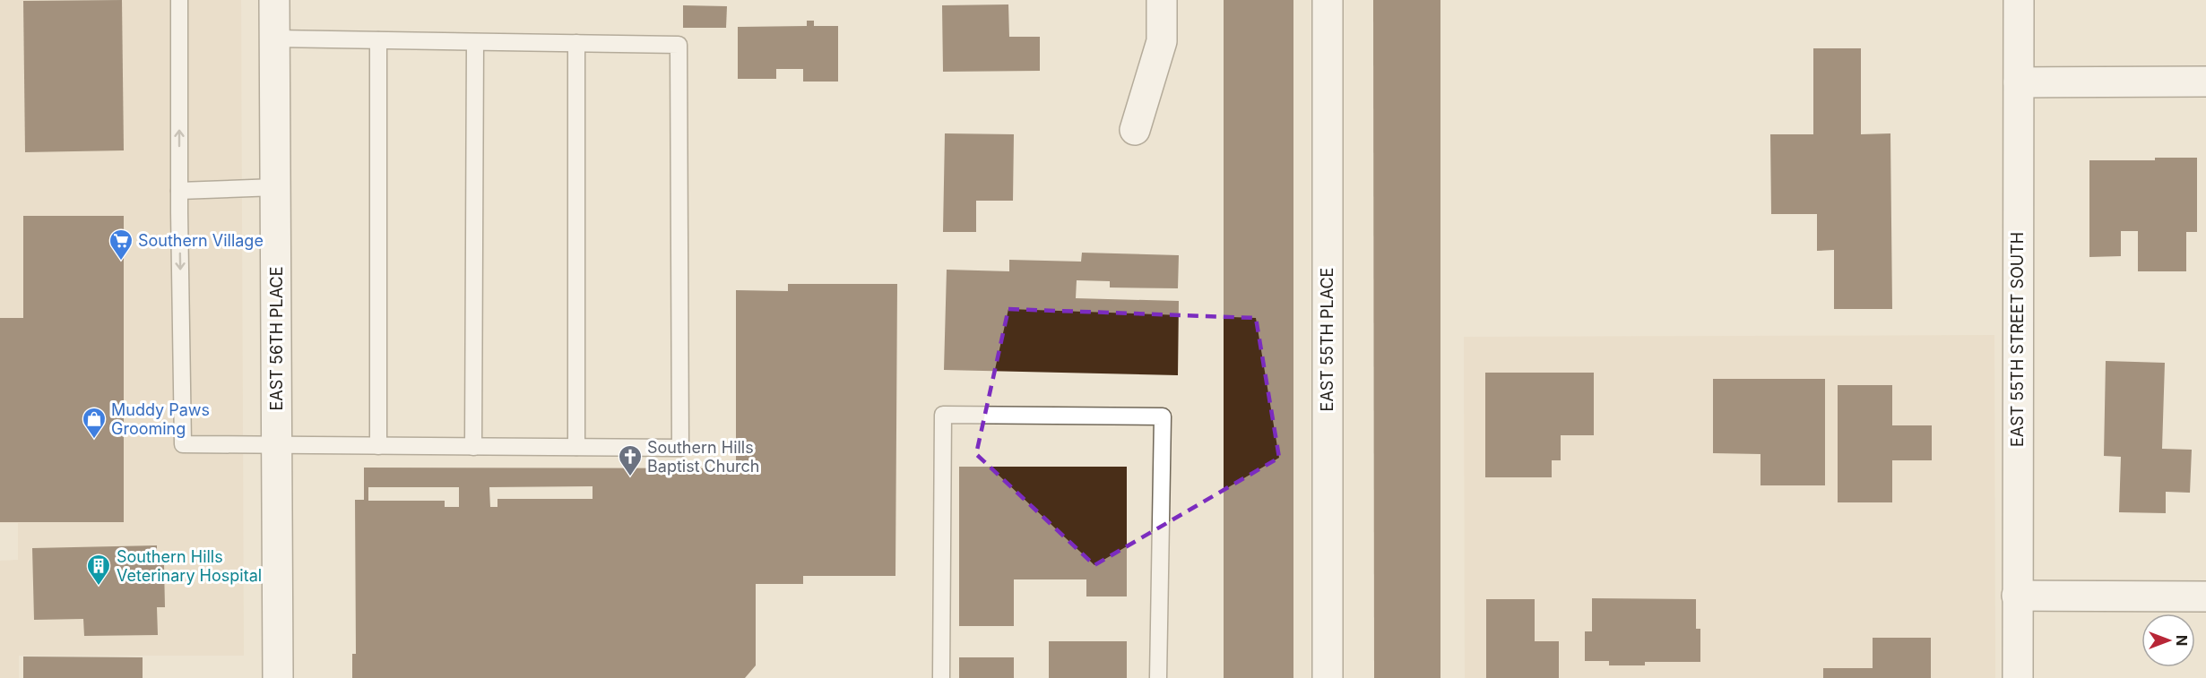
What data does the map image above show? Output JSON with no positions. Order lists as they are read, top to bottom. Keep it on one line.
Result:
{"streets":{"street":["EAST 56TH PLACE","EAST 55TH PLACE","EAST 55TH STREET SOUTH"]},"places":{"supermarket":["Southern Village"],"shop":["Muddy Paws Grooming"],"church":["Southern Hills Baptist Church"],"building":["Southern Hills Veterinary Hospital"]},"north":"right"}
